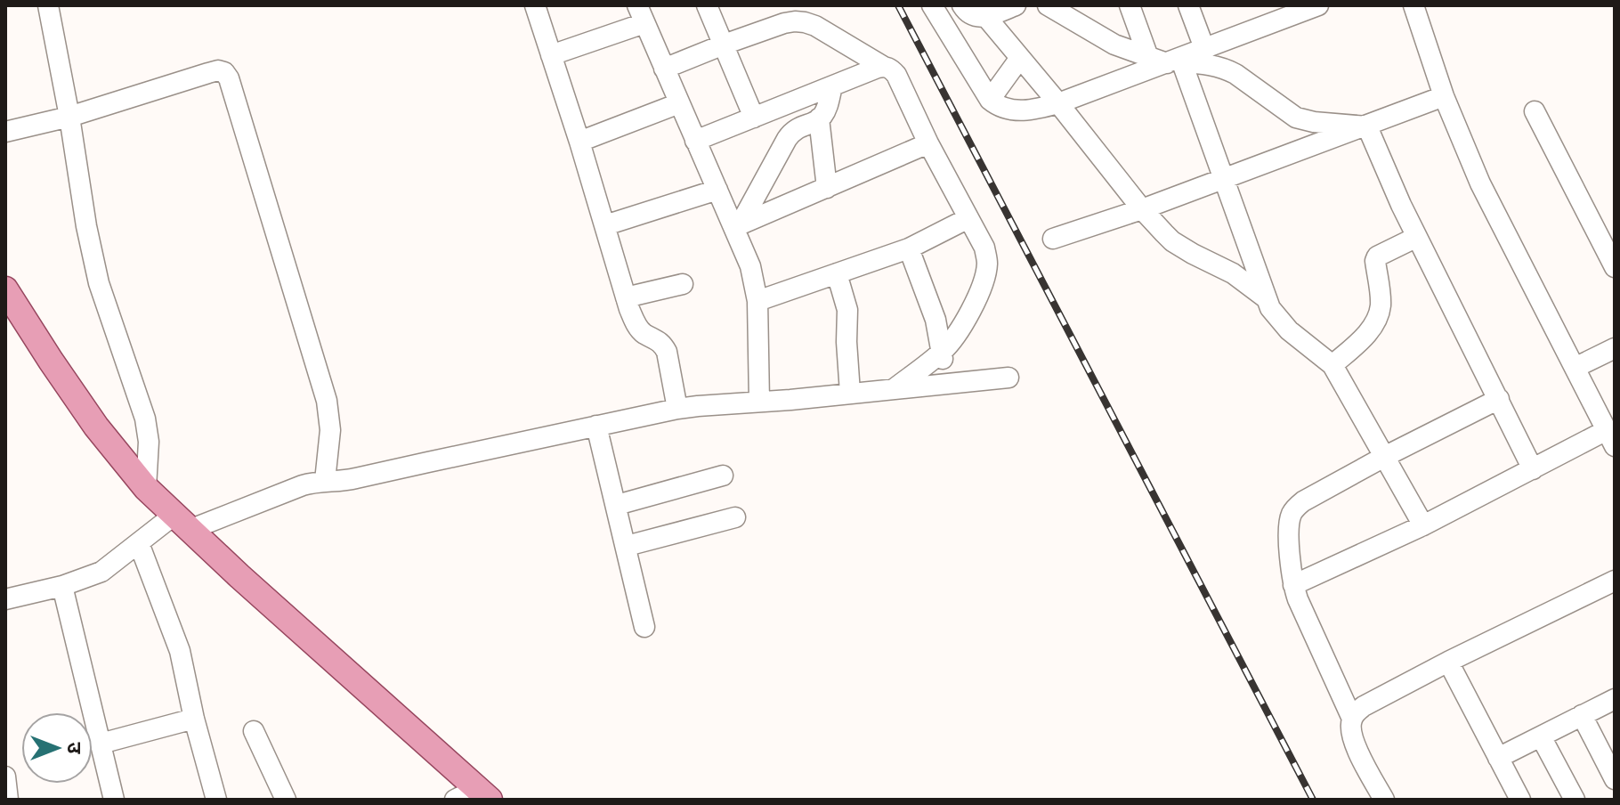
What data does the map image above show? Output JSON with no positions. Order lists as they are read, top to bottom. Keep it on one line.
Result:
{"north":"right"}
